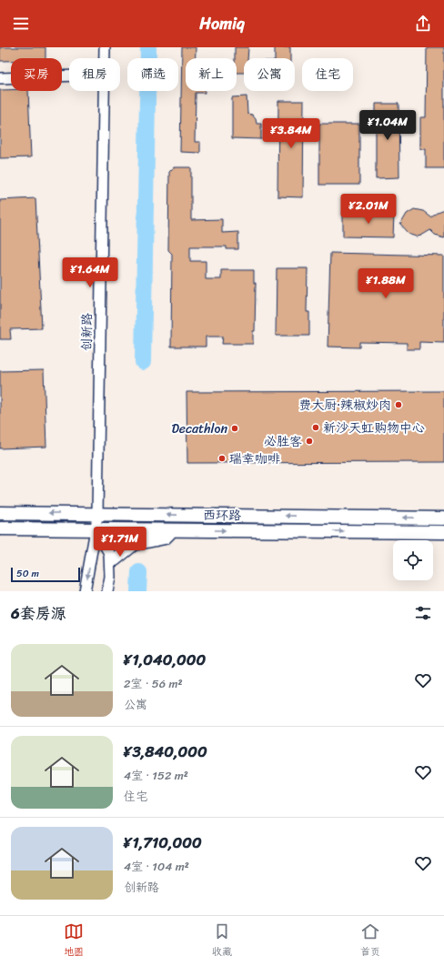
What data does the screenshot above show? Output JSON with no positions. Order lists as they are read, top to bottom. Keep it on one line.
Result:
{"streets":{"main road":["西环路"],"street":["创新路"]},"crossings":[["创新路","西环路"]],"places":["费大厨·辣椒炒肉","新沙天虹购物中心","Decathlon","必胜客","瑞幸咖啡"],"scale_bar":"50 m","page":{"header":"Homiq","chip":["买房","租房","筛选","新上","公寓","住宅"],"price":["¥1.04M","¥3.84M","¥2.01M","¥1.64M","¥1.88M","¥1.71M"],"scale":"50 m","heading":"6套房源","list":[{"name":"¥1,040,000","note":"2室 · 56 m² · 公寓"},{"name":"¥3,840,000","note":"4室 · 152 m² · 住宅"},{"name":"¥1,710,000","note":"4室 · 104 m² · 创新路"}],"tabs":["地图","收藏","首页"]}}
